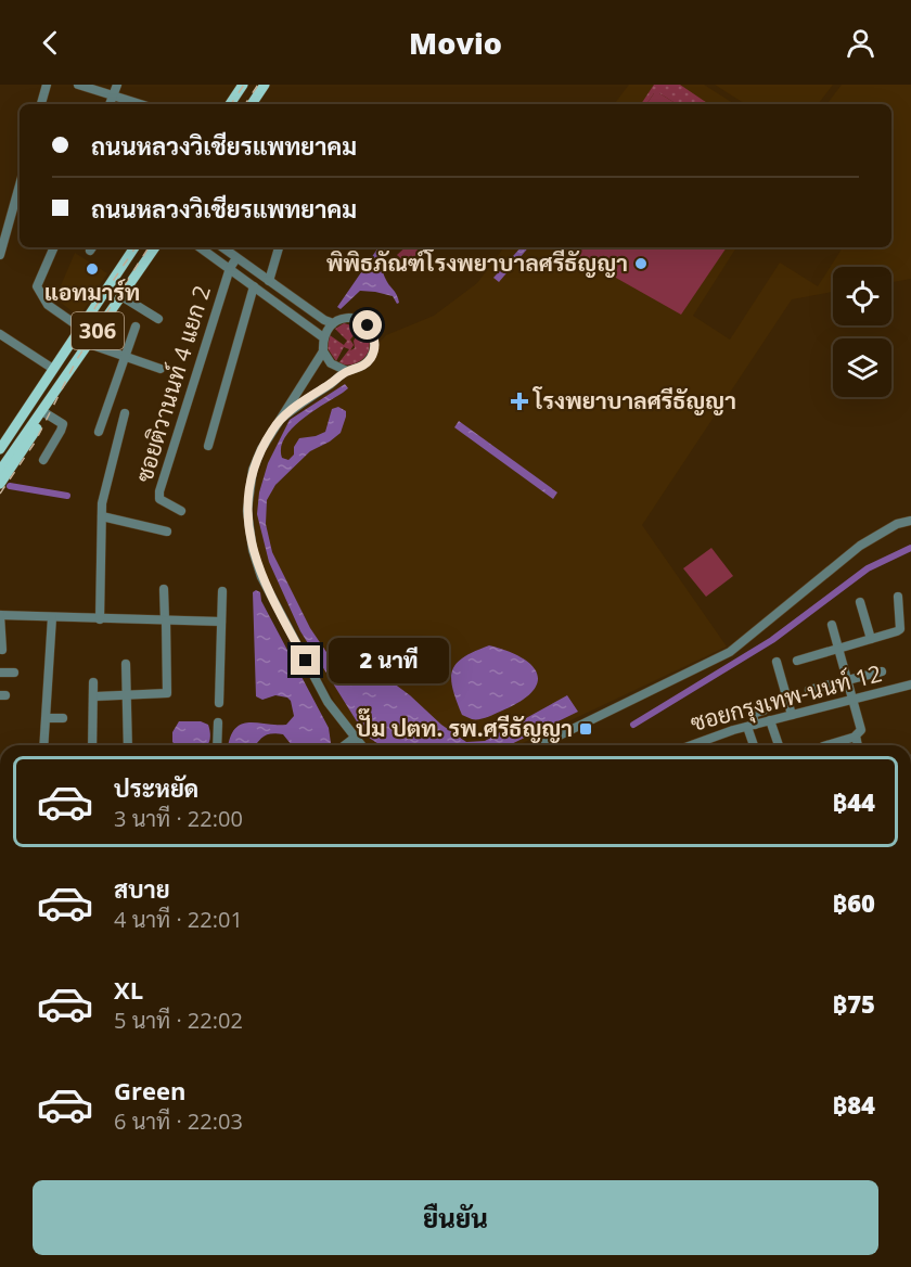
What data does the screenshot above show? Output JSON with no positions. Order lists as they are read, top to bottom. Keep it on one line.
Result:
{"streets":{"main road":["306"],"street":["ซอยติวานนท์ 4 แยก 2","ซอยกรุงเทพ-นนท์ 12"]},"places":{"other":["พิพิธภัณฑ์โรงพยาบาลศรีธัญญา","แอทมาร์ท"],"health":["โรงพยาบาลศรีธัญญา"],"transit":["ปั๊ม ปตท. รพ.ศรีธัญญา"]},"page":{"header":"Movio","banner":["ถนนหลวงวิเชียรแพทยาคม","ถนนหลวงวิเชียรแพทยาคม"],"bubble":"2 นาที","list":[{"name":"ประหยัด","note":"3 นาที · 22:00","value":"฿44"},{"name":"สบาย","note":"4 นาที · 22:01","value":"฿60"},{"name":"XL","note":"5 นาที · 22:02","value":"฿75"},{"name":"Green","note":"6 นาที · 22:03","value":"฿84"}],"buttons":"ยืนยัน"}}
